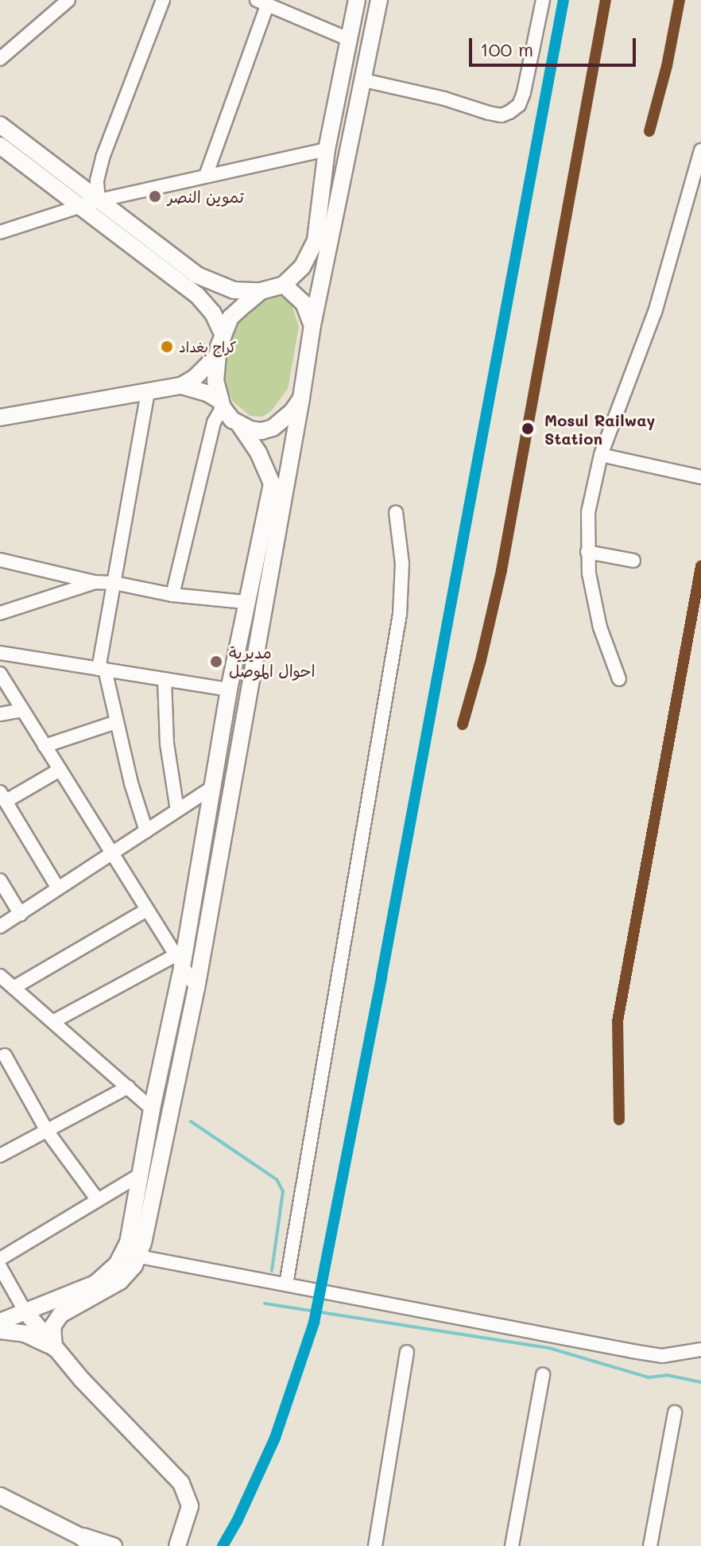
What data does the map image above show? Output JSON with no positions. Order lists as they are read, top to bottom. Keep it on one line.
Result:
{"places":["تموين النصر","كراج بغداد","Mosul Railway Station","مديرية احوال الموصل"],"scale_bar":"100 m"}
